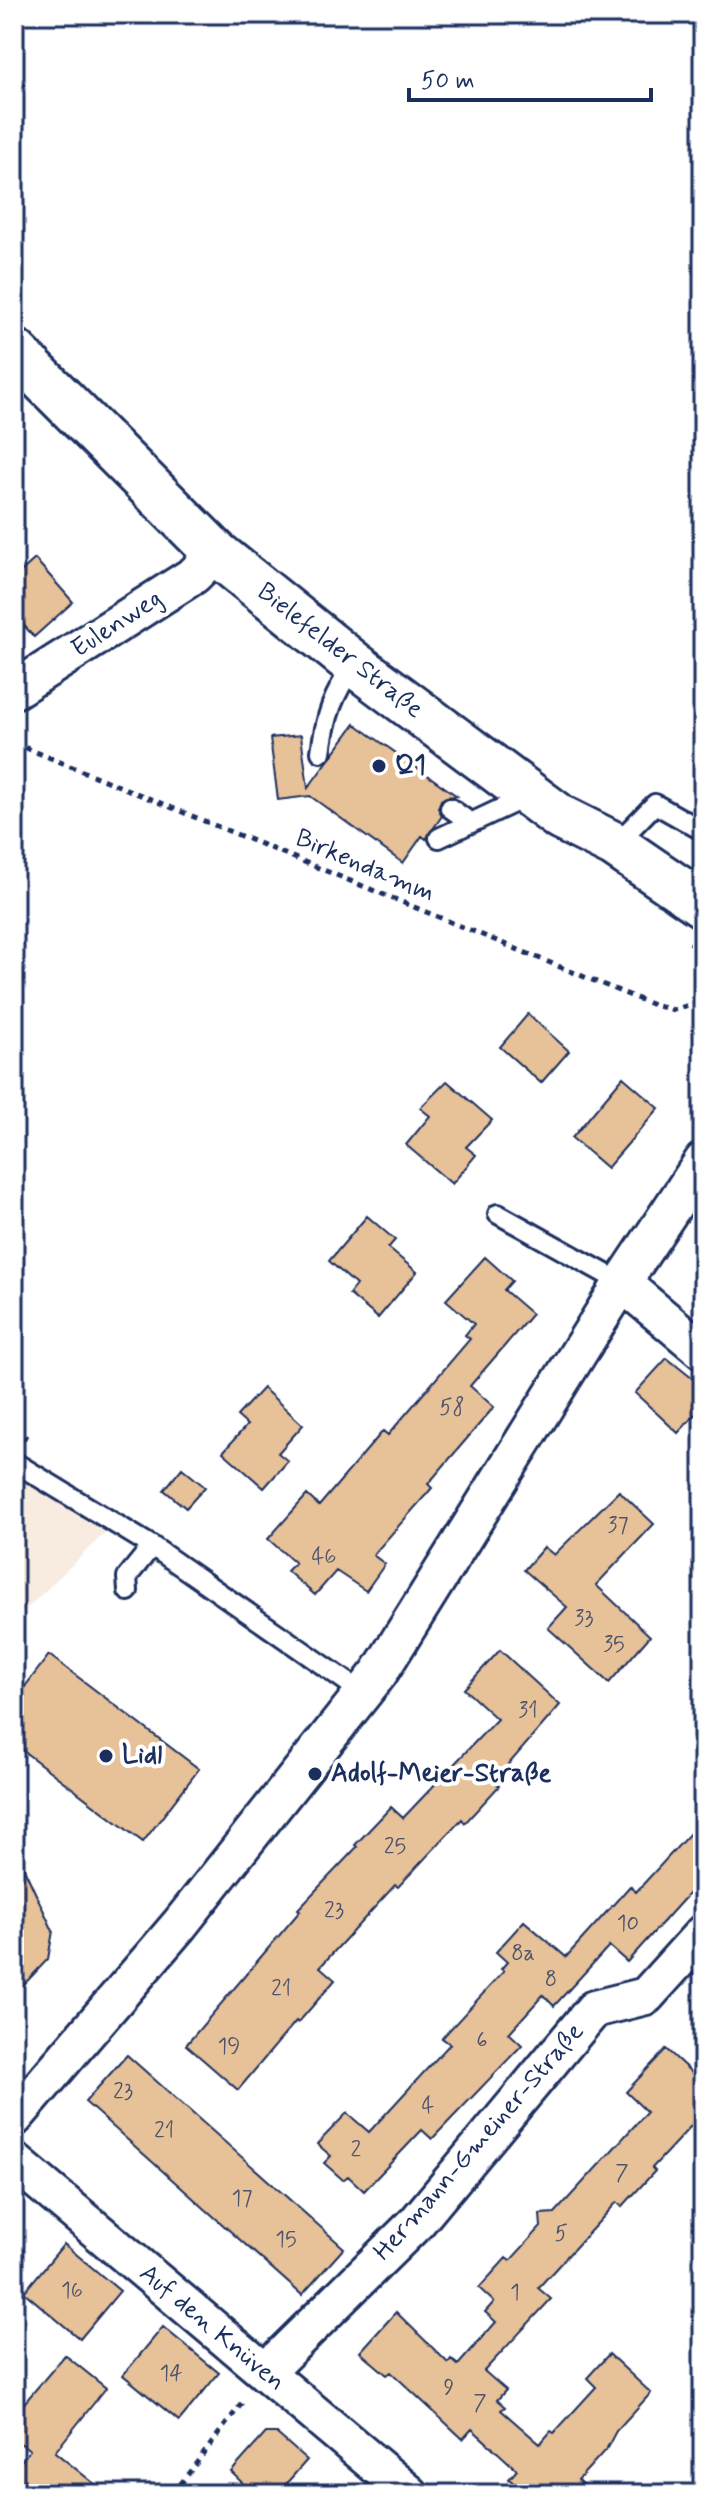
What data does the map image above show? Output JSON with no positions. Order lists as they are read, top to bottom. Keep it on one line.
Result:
{"streets":{"main road":["Bielefelder Straße"],"street":["Eulenweg","Hermann-Gmeiner-Straße","Auf den Knüven"],"path":["Birkendamm"]},"crossings":[["Eulenweg","Bielefelder Straße"],["Hermann-Gmeiner-Straße","Auf den Knüven"]],"places":["Q1","Lidl","Adolf-Meier-Straße"],"house_numbers":["58","37","46","33","35","31","25","23","10","8a","8","21","6","19","23","4","21","2","7","17","5","15","16","1","14","9","7"],"scale_bar":"50 m"}
